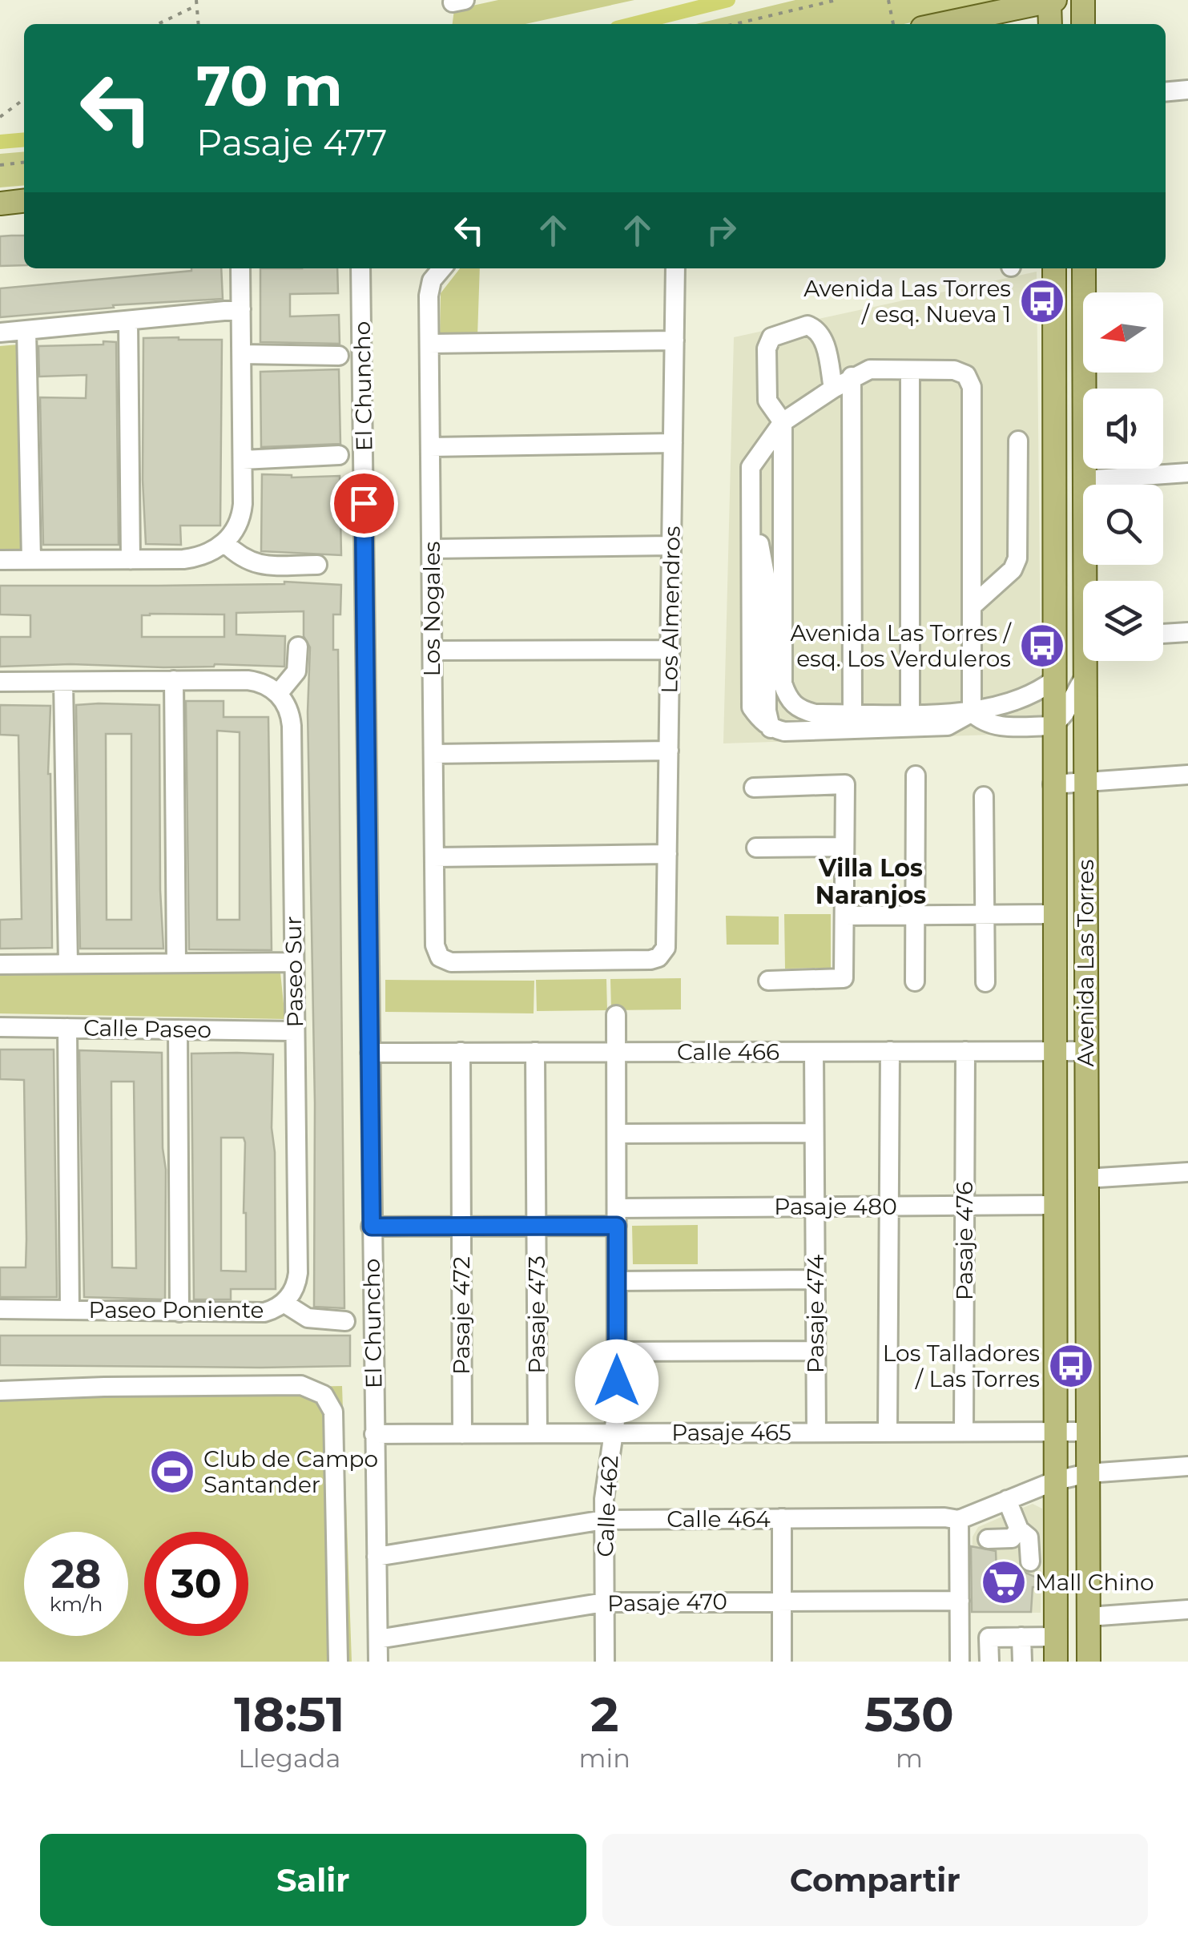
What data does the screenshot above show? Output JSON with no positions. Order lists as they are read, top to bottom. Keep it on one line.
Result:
{"streets":{"main road":["Avenida Las Torres"],"street":["El Chuncho","Los Nogales","Los Almendros","Paseo Sur","Calle Paseo","Calle 466","Pasaje 480","Pasaje 476","Paseo Poniente","Pasaje 474","Pasaje 473","Pasaje 472","Pasaje 465","Calle 462","Calle 464","Pasaje 470"]},"crossings":[["El Chuncho","Calle 466"],["El Chuncho","Pasaje 480"],["El Chuncho","Pasaje 465"],["El Chuncho","Calle 464"],["El Chuncho","Pasaje 470"],["Los Nogales","Los Almendros"],["Avenida Las Torres","Calle 466"],["Avenida Las Torres","Pasaje 480"],["Avenida Las Torres","Pasaje 465"],["Avenida Las Torres","Calle 464"],["Paseo Sur","Calle Paseo"],["Paseo Sur","Paseo Poniente"],["Calle 466","Pasaje 476"],["Calle 466","Pasaje 474"],["Calle 466","Pasaje 473"],["Calle 466","Pasaje 472"],["Calle 466","Calle 462"],["Pasaje 480","Pasaje 476"],["Pasaje 480","Pasaje 474"],["Pasaje 480","Pasaje 473"],["Pasaje 480","Pasaje 472"],["Pasaje 480","Calle 462"],["Pasaje 476","Pasaje 465"],["Pasaje 474","Pasaje 465"],["Pasaje 473","Pasaje 465"],["Pasaje 472","Pasaje 465"],["Pasaje 465","Calle 462"],["Calle 462","Calle 464"],["Calle 462","Pasaje 470"]],"districts":["Villa Los Naranjos"],"places":{"bus stop":["Avenida Las Torres / esq. Nueva 1","Avenida Las Torres / esq. Los Verduleros","Los Talladores / Las Torres"],"sports":["Club de Campo Santander"],"supermarket":["Mall Chino"]},"north":"left","page":{"turn":["70 m","Pasaje 477"],"speed":"28 km/h","limit":"30","eta":["18:51","Llegada","2","min","530","m"],"buttons":["Salir","Compartir"]}}
